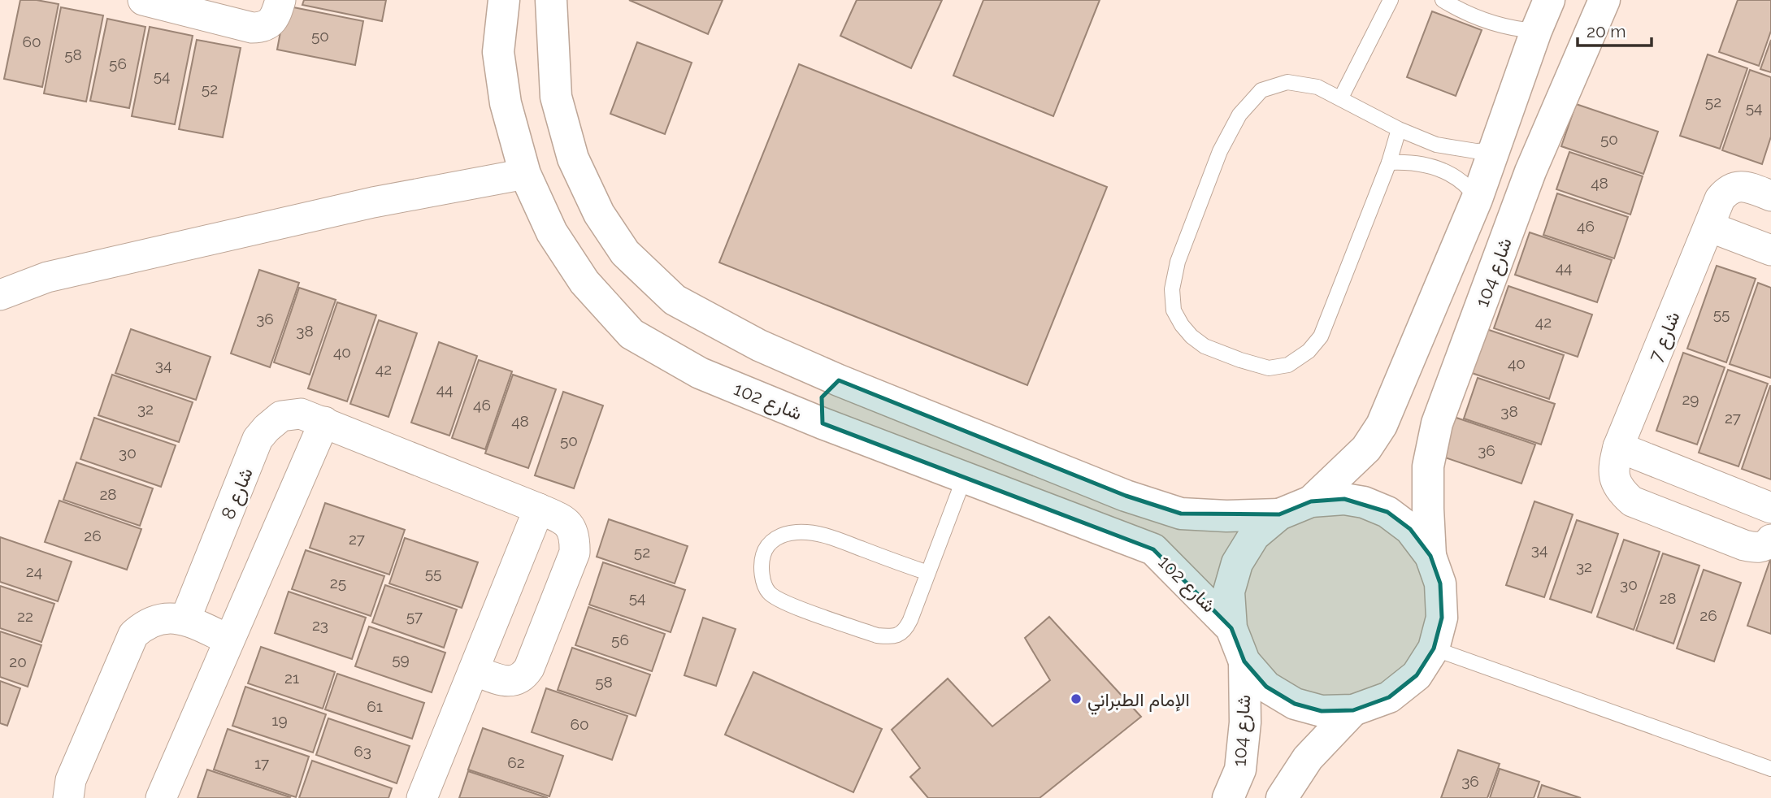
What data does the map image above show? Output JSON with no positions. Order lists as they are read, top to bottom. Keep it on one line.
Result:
{"streets":{"street":["شارع 104","شارع 7","شارع 102","شارع 8"]},"places":["الإمام الطبراني"],"house_numbers":["50","60","58","56","54","52","52","54","50","48","46","44","55","36","42","38","40","40","34","42","44","29","46","32","38","27","48","50","36","30","28","26","27","34","52","32","24","55","25","30","54","28","26","22","57","23","56","59","20","21","58","61","19","60","63","62","17","36"],"scale_bar":"20 m"}
